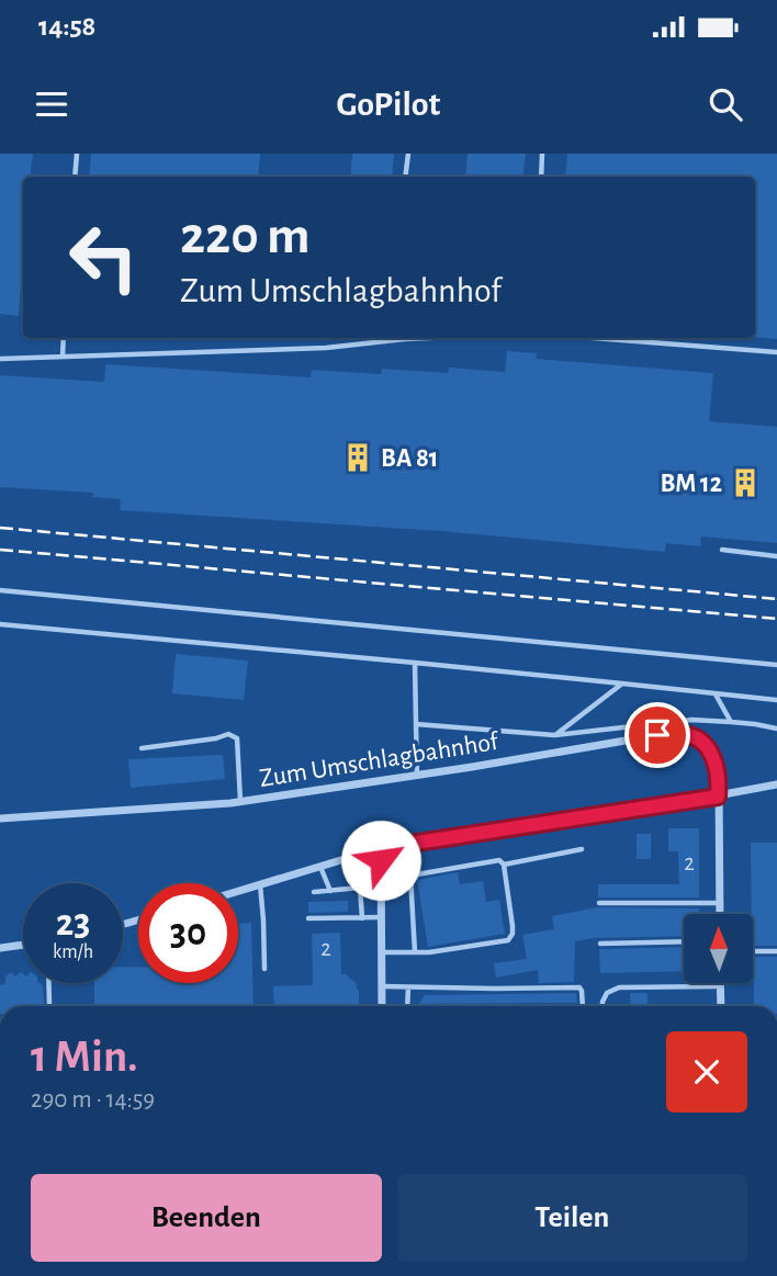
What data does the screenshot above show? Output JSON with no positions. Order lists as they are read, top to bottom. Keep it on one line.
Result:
{"streets":{"street":["Zum Umschlagbahnhof"]},"places":{"building":["BA 81","BM 12"]},"house_numbers":["2","2"],"north":"top","page":{"status":"14:58","header":"GoPilot","turn":["220 m","Zum Umschlagbahnhof"],"speed":"23 km/h","limit":"30","heading":["1 Min.","290 m · 14:59"],"buttons":["Beenden","Teilen"]}}
